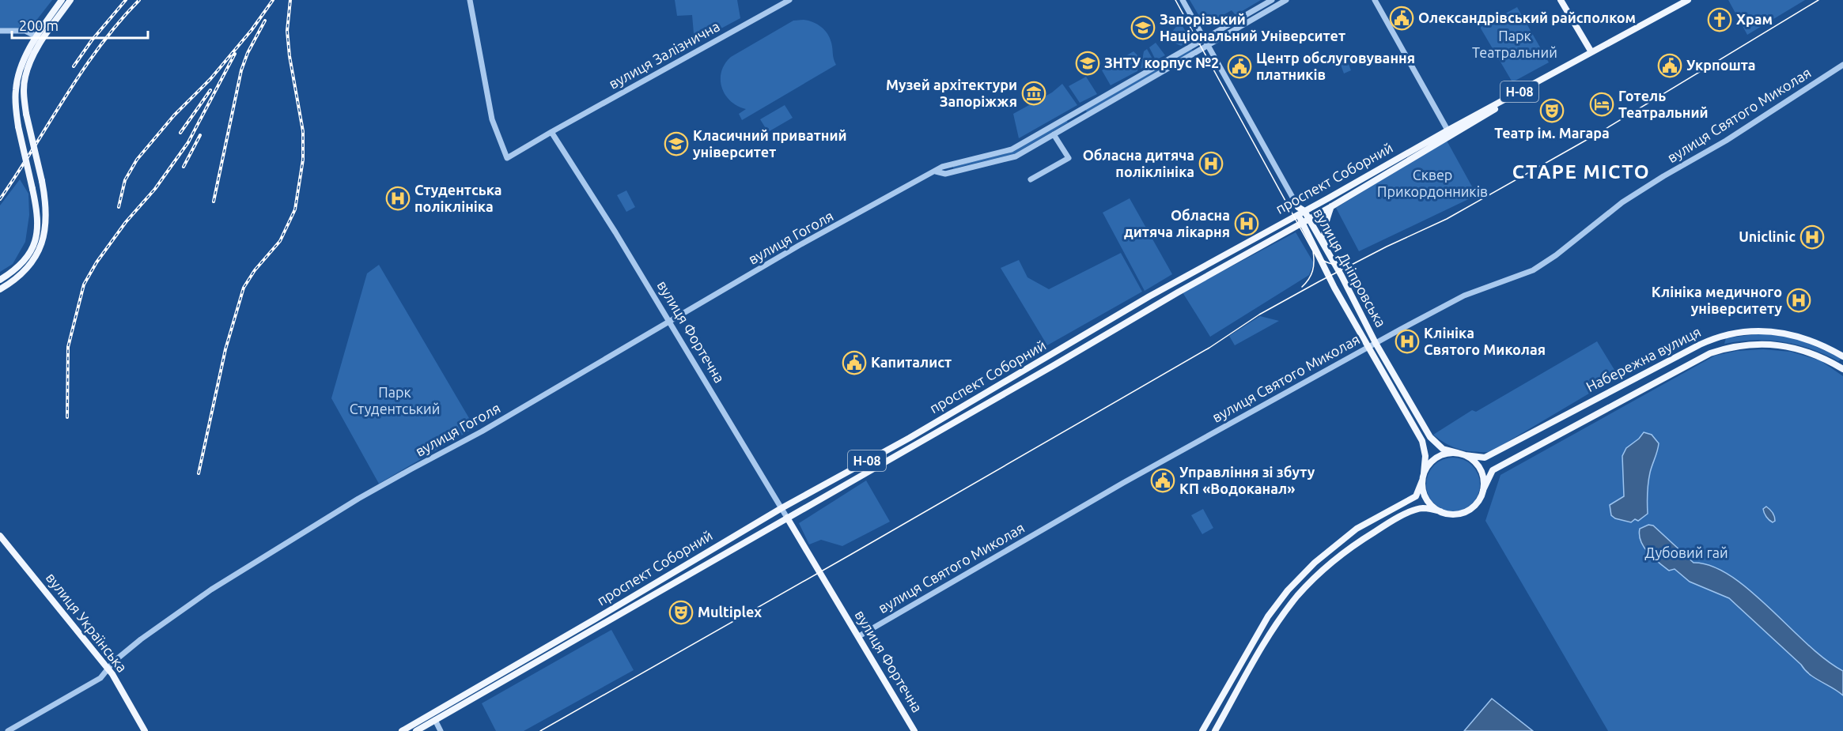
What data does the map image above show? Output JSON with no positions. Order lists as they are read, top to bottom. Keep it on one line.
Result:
{"streets":{"main road":["Н-08","проспект Соборний","вулиця Дніпровська","вулиця Фортечна","Набережна вулиця","вулиця Українська"],"street":["вулиця Залізнична","вулиця Святого Миколая","вулиця Гоголя"]},"crossings":[["вулиця Залізнична","вулиця Фортечна"],["вулиця Святого Миколая","вулиця Дніпровська"],["вулиця Святого Миколая","вулиця Фортечна"],["проспект Соборний","вулиця Дніпровська"],["проспект Соборний","вулиця Фортечна"],["вулиця Гоголя","вулиця Дніпровська"],["вулиця Гоголя","вулиця Фортечна"],["вулиця Гоголя","вулиця Українська"],["вулиця Дніпровська","Набережна вулиця"]],"districts":["СТАРЕ МІСТО"],"parks":["Парк Театральний","Сквер Прикордонників","Парк Студентський","Дубовий гай"],"places":{"public building":["Олександрівський райсполком","Укрпошта","Центр обслуговування платників","Капиталист","Управлiння зi збуту КП «Водоканал»"],"church":["Храм"],"school or university":["Запорізький Національний Університет","ЗНТУ корпус №2","Класичний приватний університет"],"museum":["Музей архітектури Запоріжжя"],"hotel":["Готель Театральний"],"theatre":["Театр ім. Магара","Multiplex"],"hospital":["Обласна дитяча поліклініка","Студентська поліклініка","Обласна дитяча лікарня","Uniclinic","Клініка медичного університету","Клініка Святого Миколая"]},"scale_bar":"200 m"}
